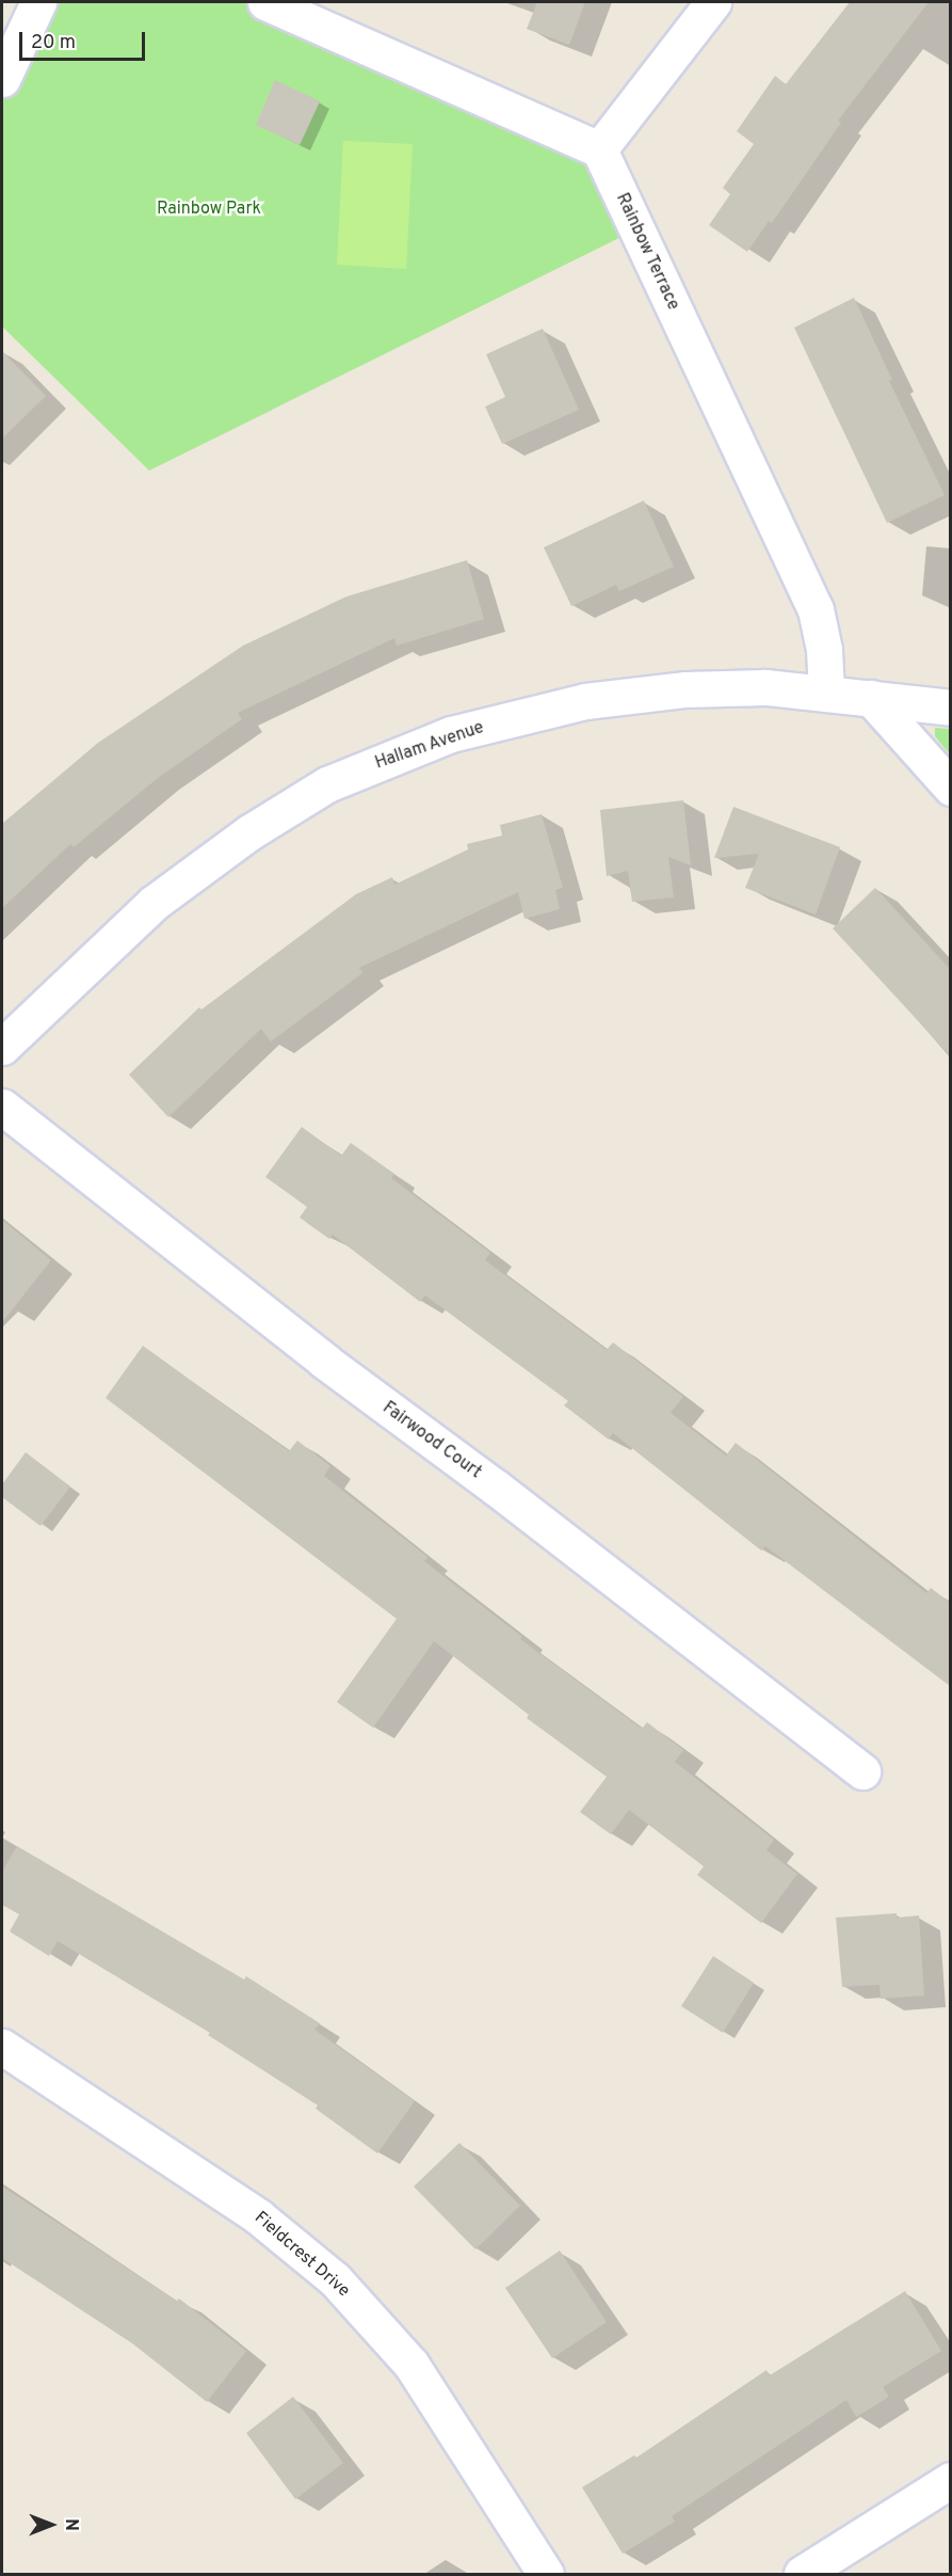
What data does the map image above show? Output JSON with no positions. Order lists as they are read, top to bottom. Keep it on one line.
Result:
{"streets":{"street":["Rainbow Terrace","Hallam Avenue","Fairwood Court","Fieldcrest Drive"]},"crossings":[["Rainbow Terrace","Hallam Avenue"]],"parks":["Rainbow Park"],"scale_bar":"20 m","north":"right"}
